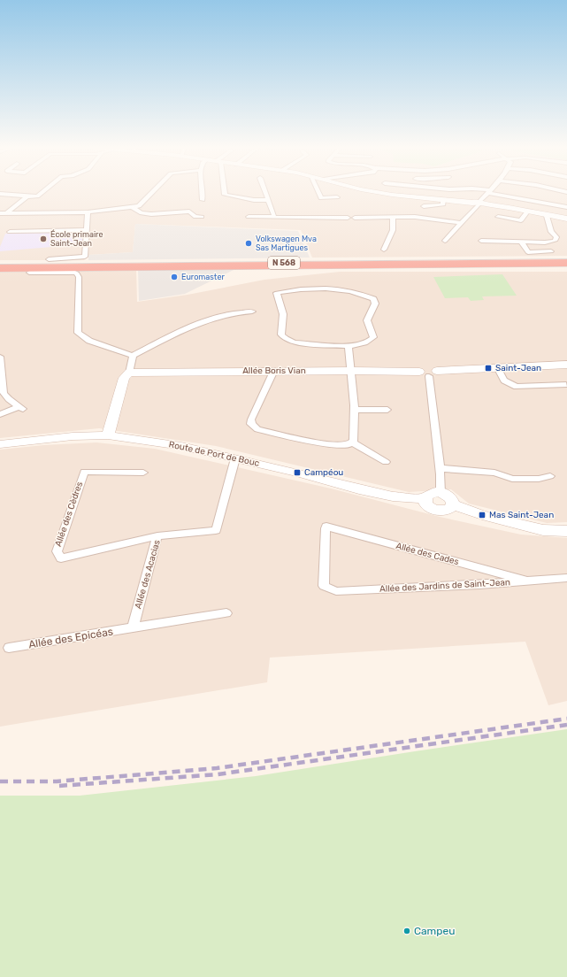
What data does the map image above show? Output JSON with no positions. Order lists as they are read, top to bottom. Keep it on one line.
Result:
{"streets":{"highway":["N 568"],"street":["Allée Boris Vian","Route de Port de Bouc","Allée des Cèdres","Allée des Cades","Allée des Acacias","Allée des Jardins de Saint-Jean","Allée des Epicéas"]},"crossings":[["Route de Port de Bouc","Allée des Acacias"],["Allée des Cèdres","Allée des Acacias"],["Allée des Cades","Allée des Jardins de Saint-Jean"],["Allée des Acacias","Allée des Epicéas"]],"places":{"other":["École primaire Saint-Jean","Volkswagen Mva Sas Martigues","Euromaster","Campeu"],"transit":["Saint-Jean","Campéou","Mas Saint-Jean"]}}
